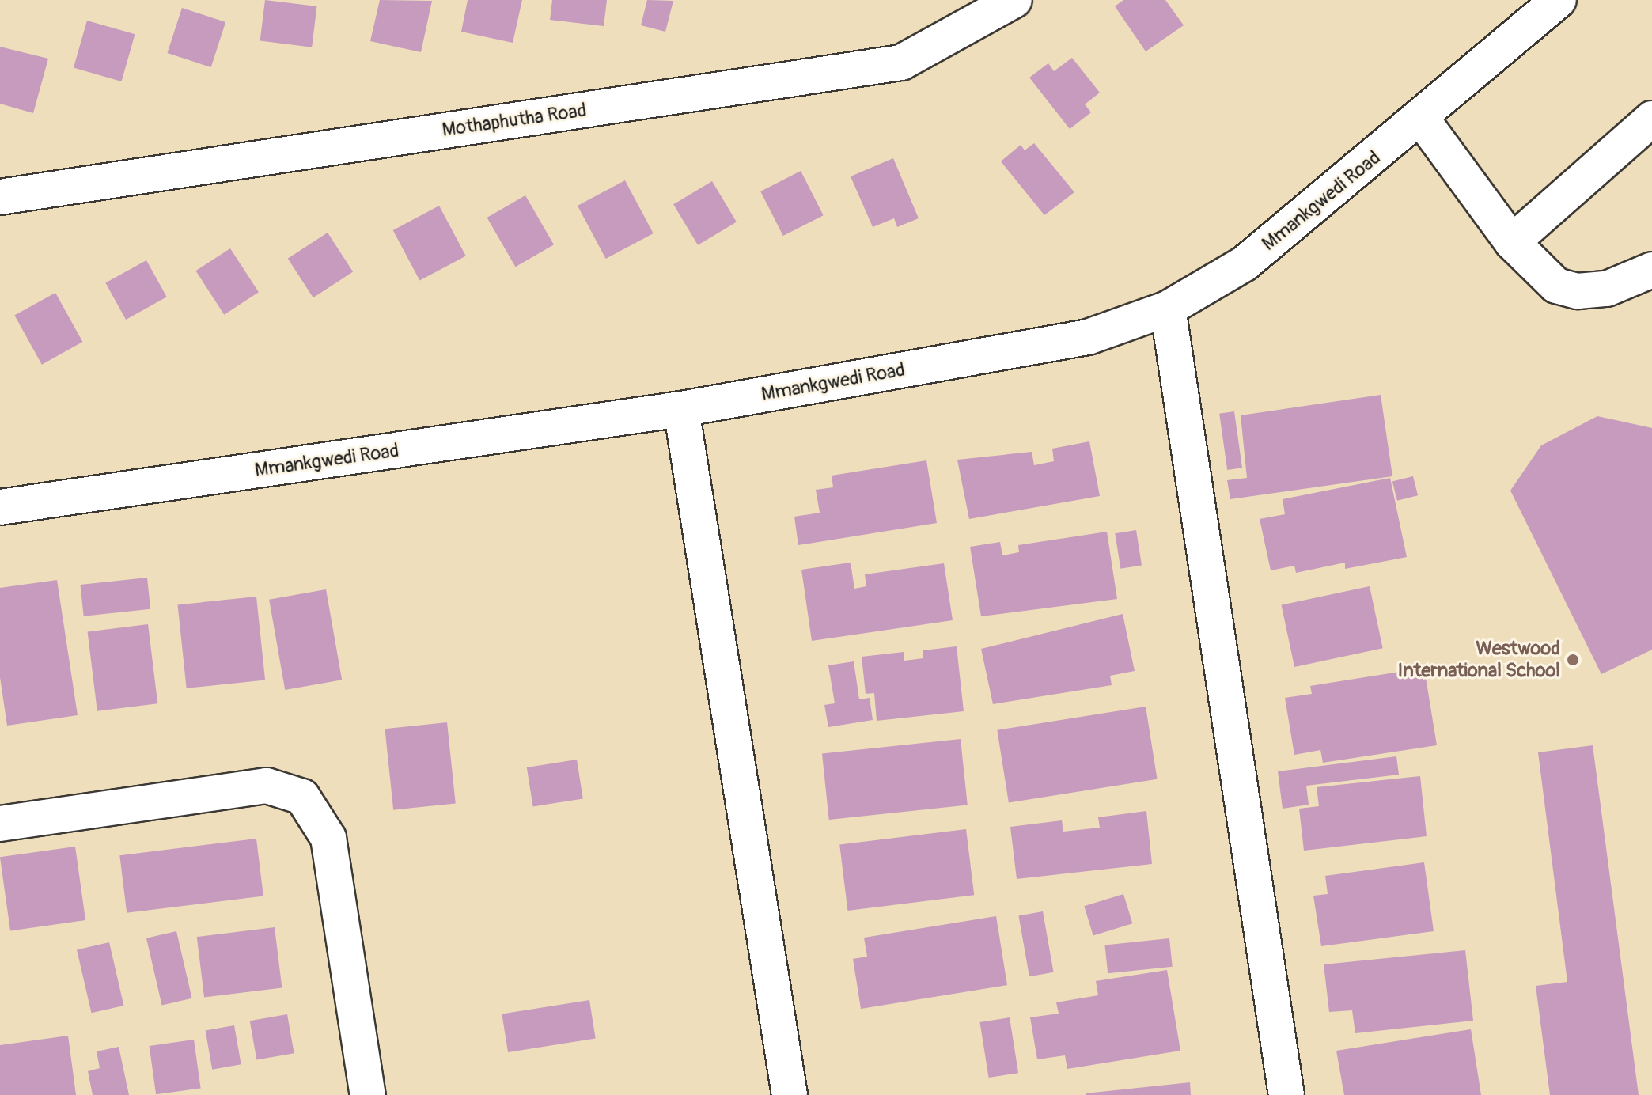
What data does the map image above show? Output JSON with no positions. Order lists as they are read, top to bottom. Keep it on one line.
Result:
{"streets":{"street":["Mothaphutha Road","Mmankgwedi Road"]},"places":["Westwood International School"]}
